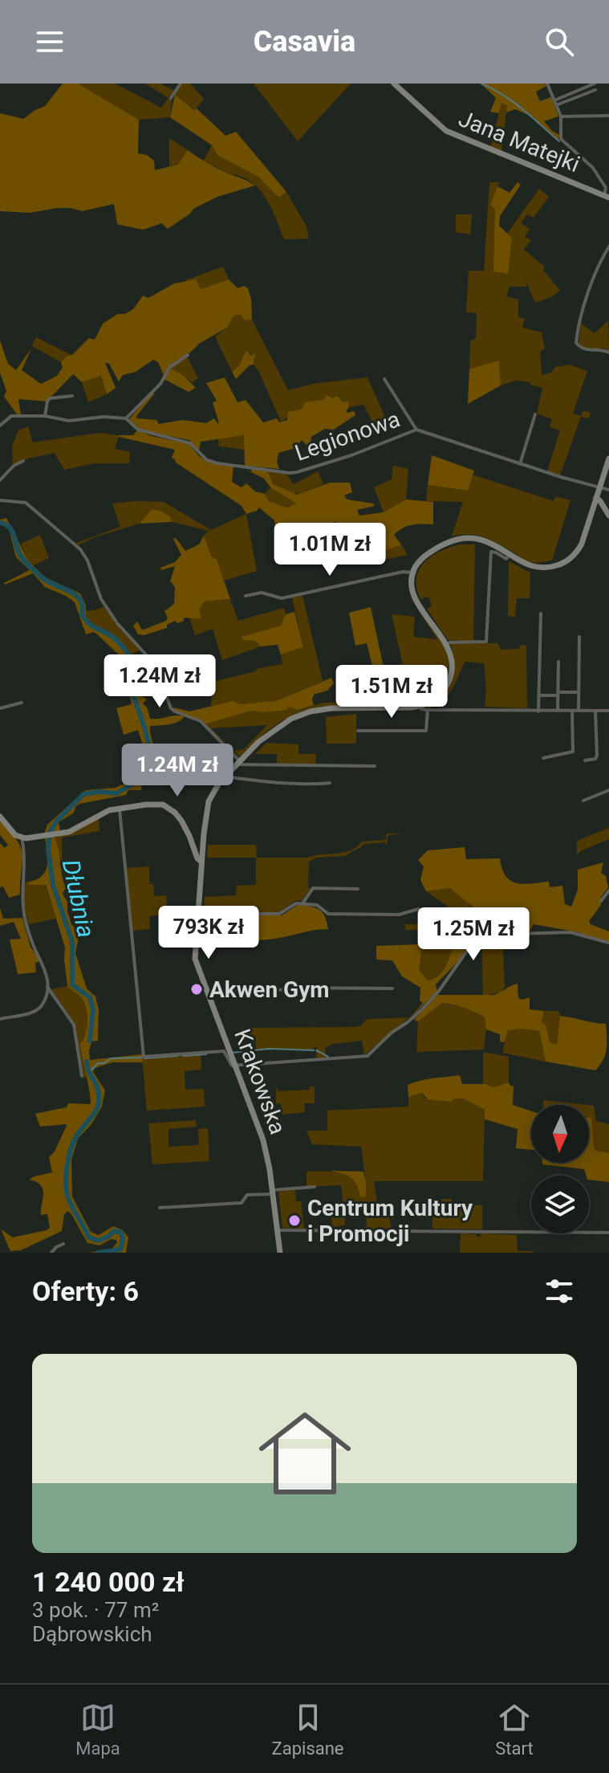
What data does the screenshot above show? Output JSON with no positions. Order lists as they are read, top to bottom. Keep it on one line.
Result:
{"streets":{"main road":["Jana Matejki","Krakowska"],"street":["Legionowa"]},"water":["Dłubnia"],"places":["Akwen Gym","Centrum Kultury i Promocji"],"north":"bottom","page":{"header":"Casavia","price":["1.01M zł","1.24M zł","1.51M zł","1.24M zł","793K zł","1.25M zł"],"heading":"Oferty: 6","list":[{"name":"1 240 000 zł","note":"3 pok. · 77 m² · Dąbrowskich"}],"tabs":["Mapa","Zapisane","Start"]}}
